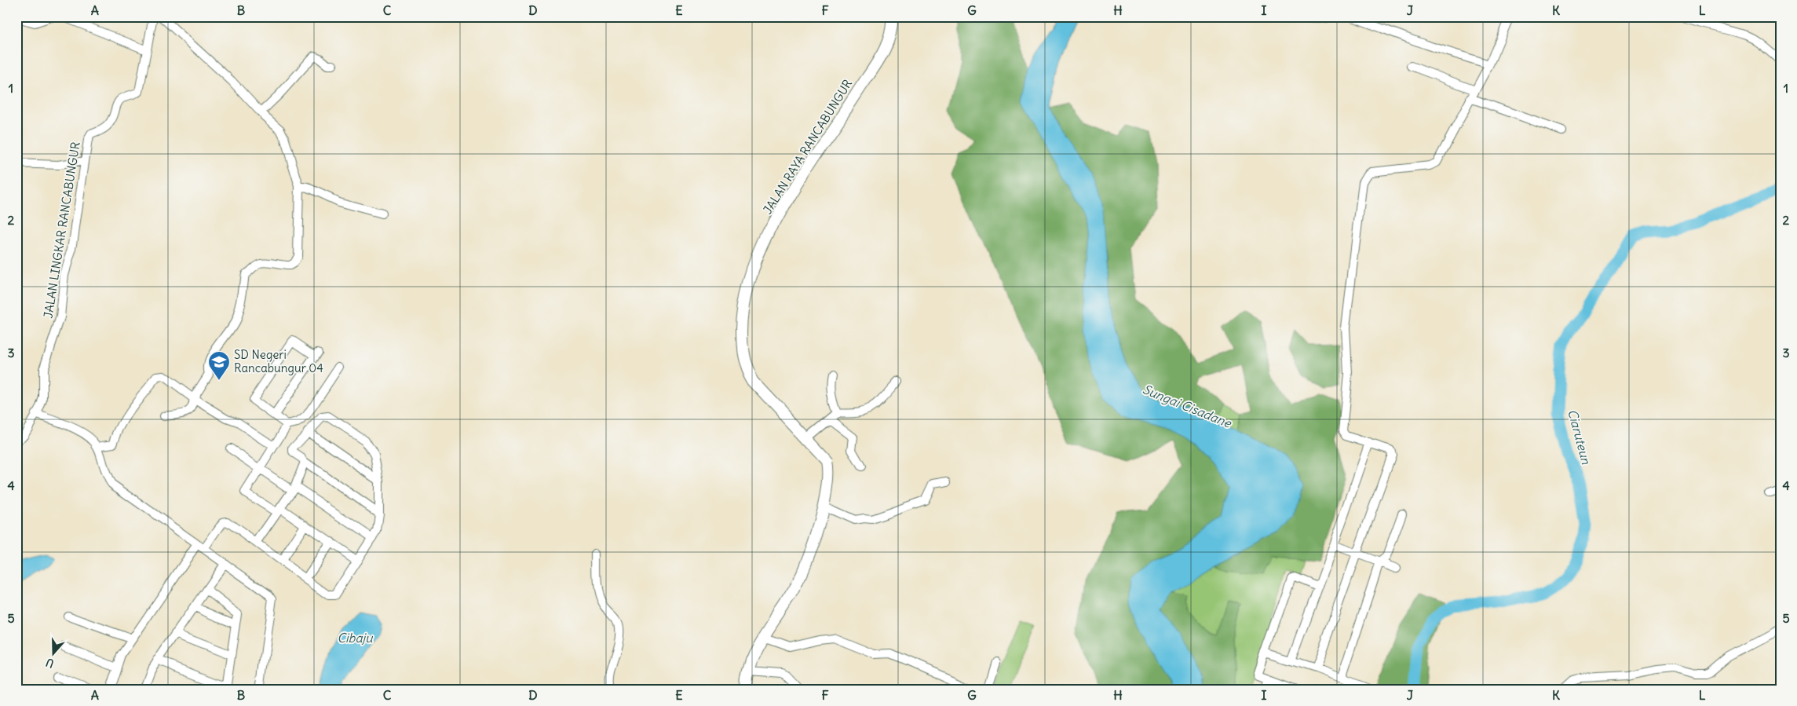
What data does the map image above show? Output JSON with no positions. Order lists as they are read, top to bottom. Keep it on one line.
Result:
{"streets":{"main road":["JALAN RAYA RANCABUNGUR"],"street":["JALAN LINGKAR RANCABUNGUR"]},"water":["Sungai Cisadane","Ciaruteun","Cibaju"],"places":{"school or university":["SD Negeri Rancabungur 04"]},"north":"bottom","grid":{"columns":["A","B","C","D","E","F","G","H","I","J","K","L"],"rows":["1","2","3","4","5"]}}
